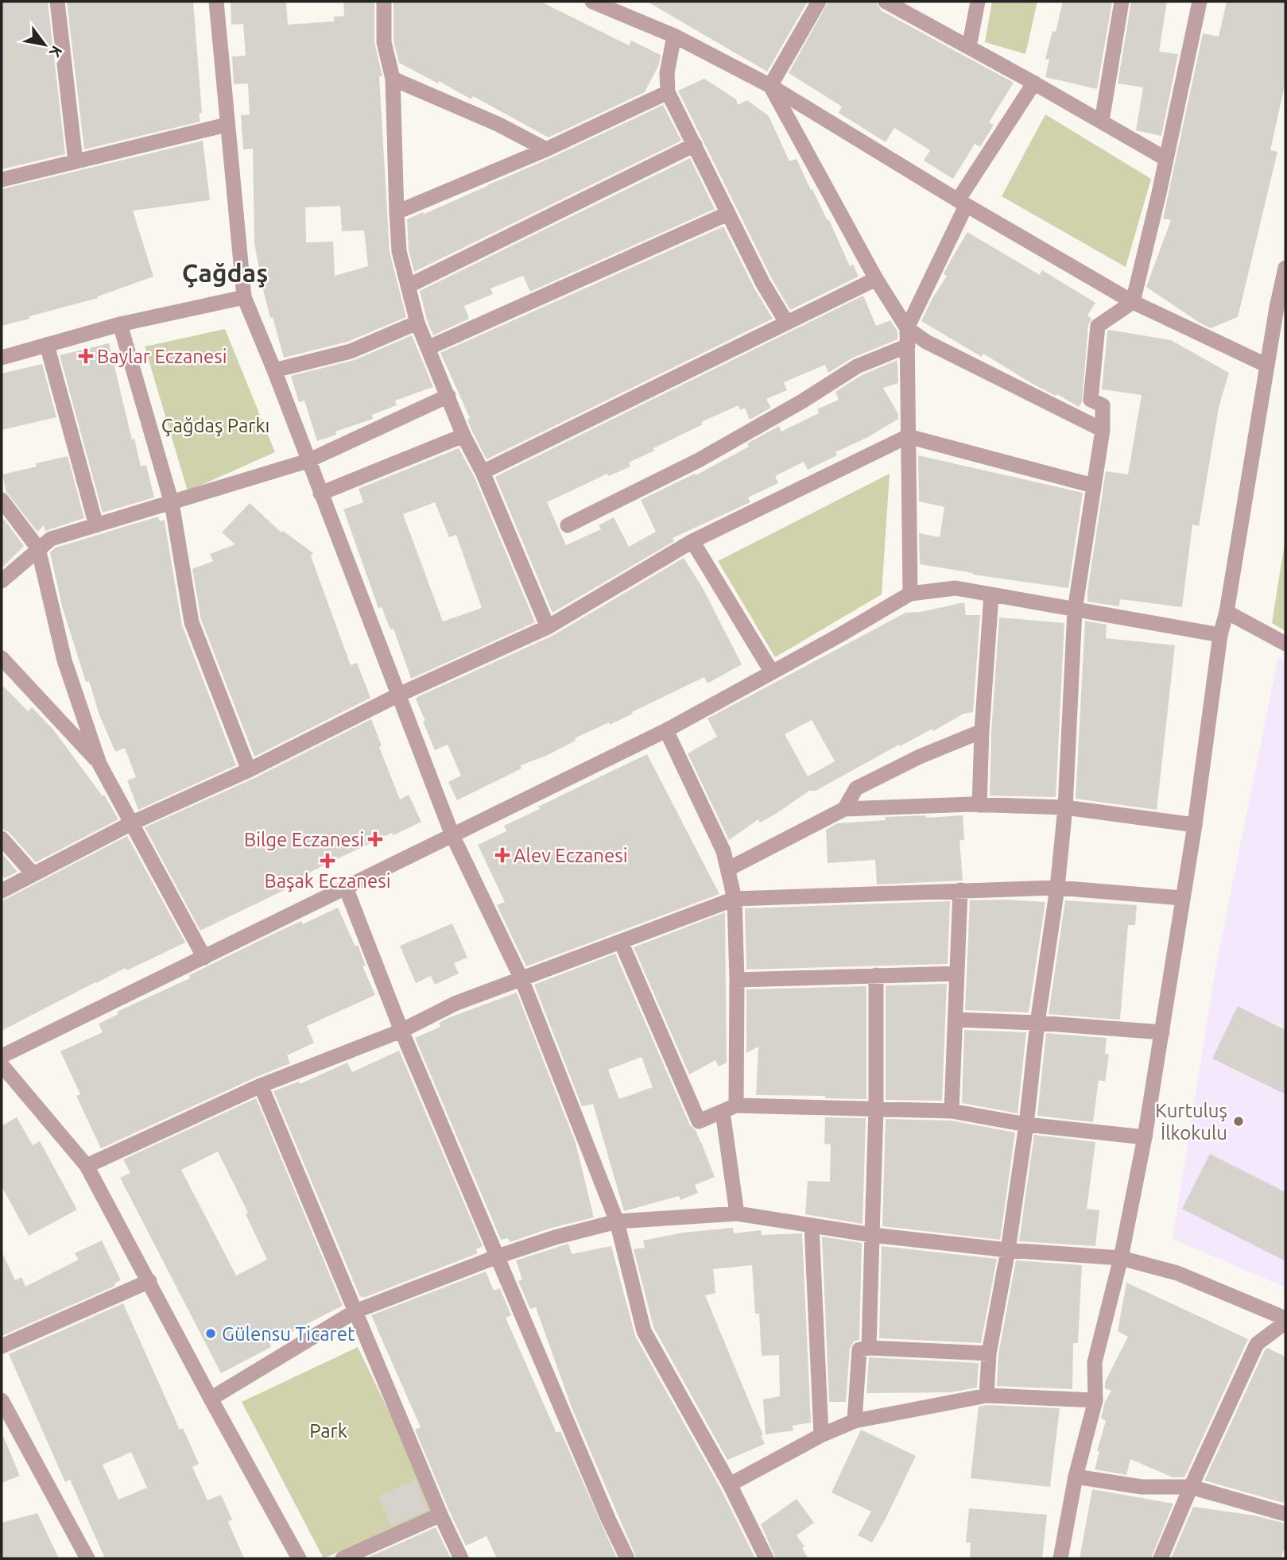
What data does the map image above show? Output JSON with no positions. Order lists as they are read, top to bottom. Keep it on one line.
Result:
{"districts":["Çağdaş"],"parks":["Çağdaş Parkı","Park"],"places":{"health":["Baylar Eczanesi","Bilge Eczanesi","Alev Eczanesi","Başak Eczanesi"],"other":["Kurtuluş İlkokulu","Gülensu Ticaret"]},"north":"bottom right"}
